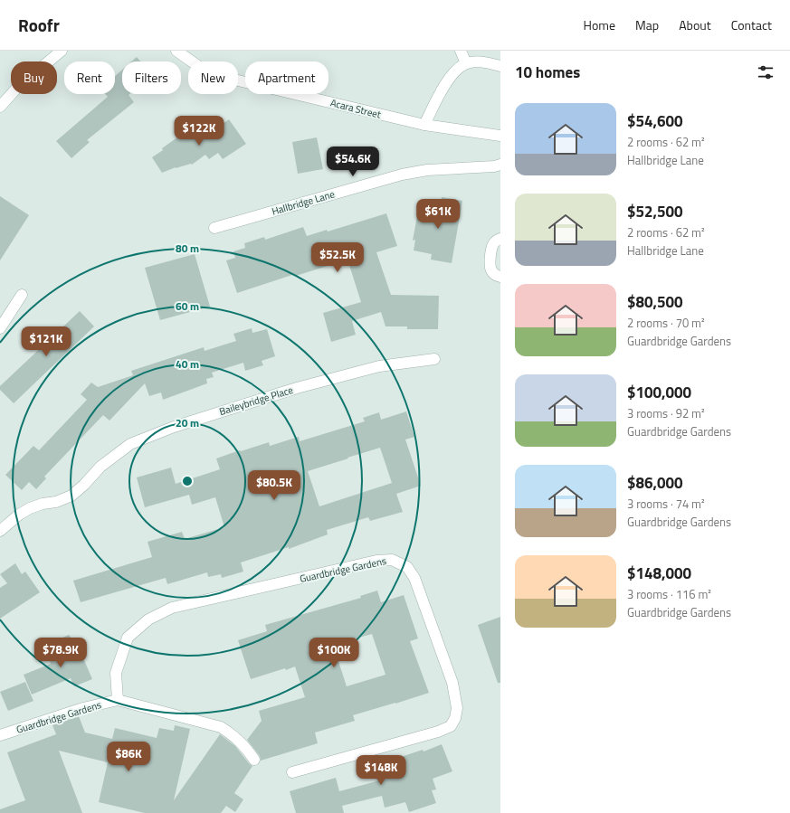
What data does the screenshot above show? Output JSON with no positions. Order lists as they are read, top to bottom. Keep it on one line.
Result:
{"streets":{"street":["Acara Street","Hallbridge Lane","Baileybridge Place","Guardbridge Gardens"]},"page":{"header":"Roofr","nav":["Home","Map","About","Contact"],"heading":"10 homes","chip":["Buy","Rent","Filters","New","Apartment"],"list":[{"name":"$54,600","note":"2 rooms · 62 m² · Hallbridge Lane"},{"name":"$52,500","note":"2 rooms · 62 m² · Hallbridge Lane"},{"name":"$80,500","note":"2 rooms · 70 m² · Guardbridge Gardens"},{"name":"$100,000","note":"3 rooms · 92 m² · Guardbridge Gardens"},{"name":"$86,000","note":"3 rooms · 74 m² · Guardbridge Gardens"},{"name":"$148,000","note":"3 rooms · 116 m² · Guardbridge Gardens"}],"price":["$122K","$54.6K","$61K","$52.5K","$121K","$80.5K","$78.9K","$100K","$86K","$148K"]},"rings":["80 m","60 m","40 m","20 m"]}
